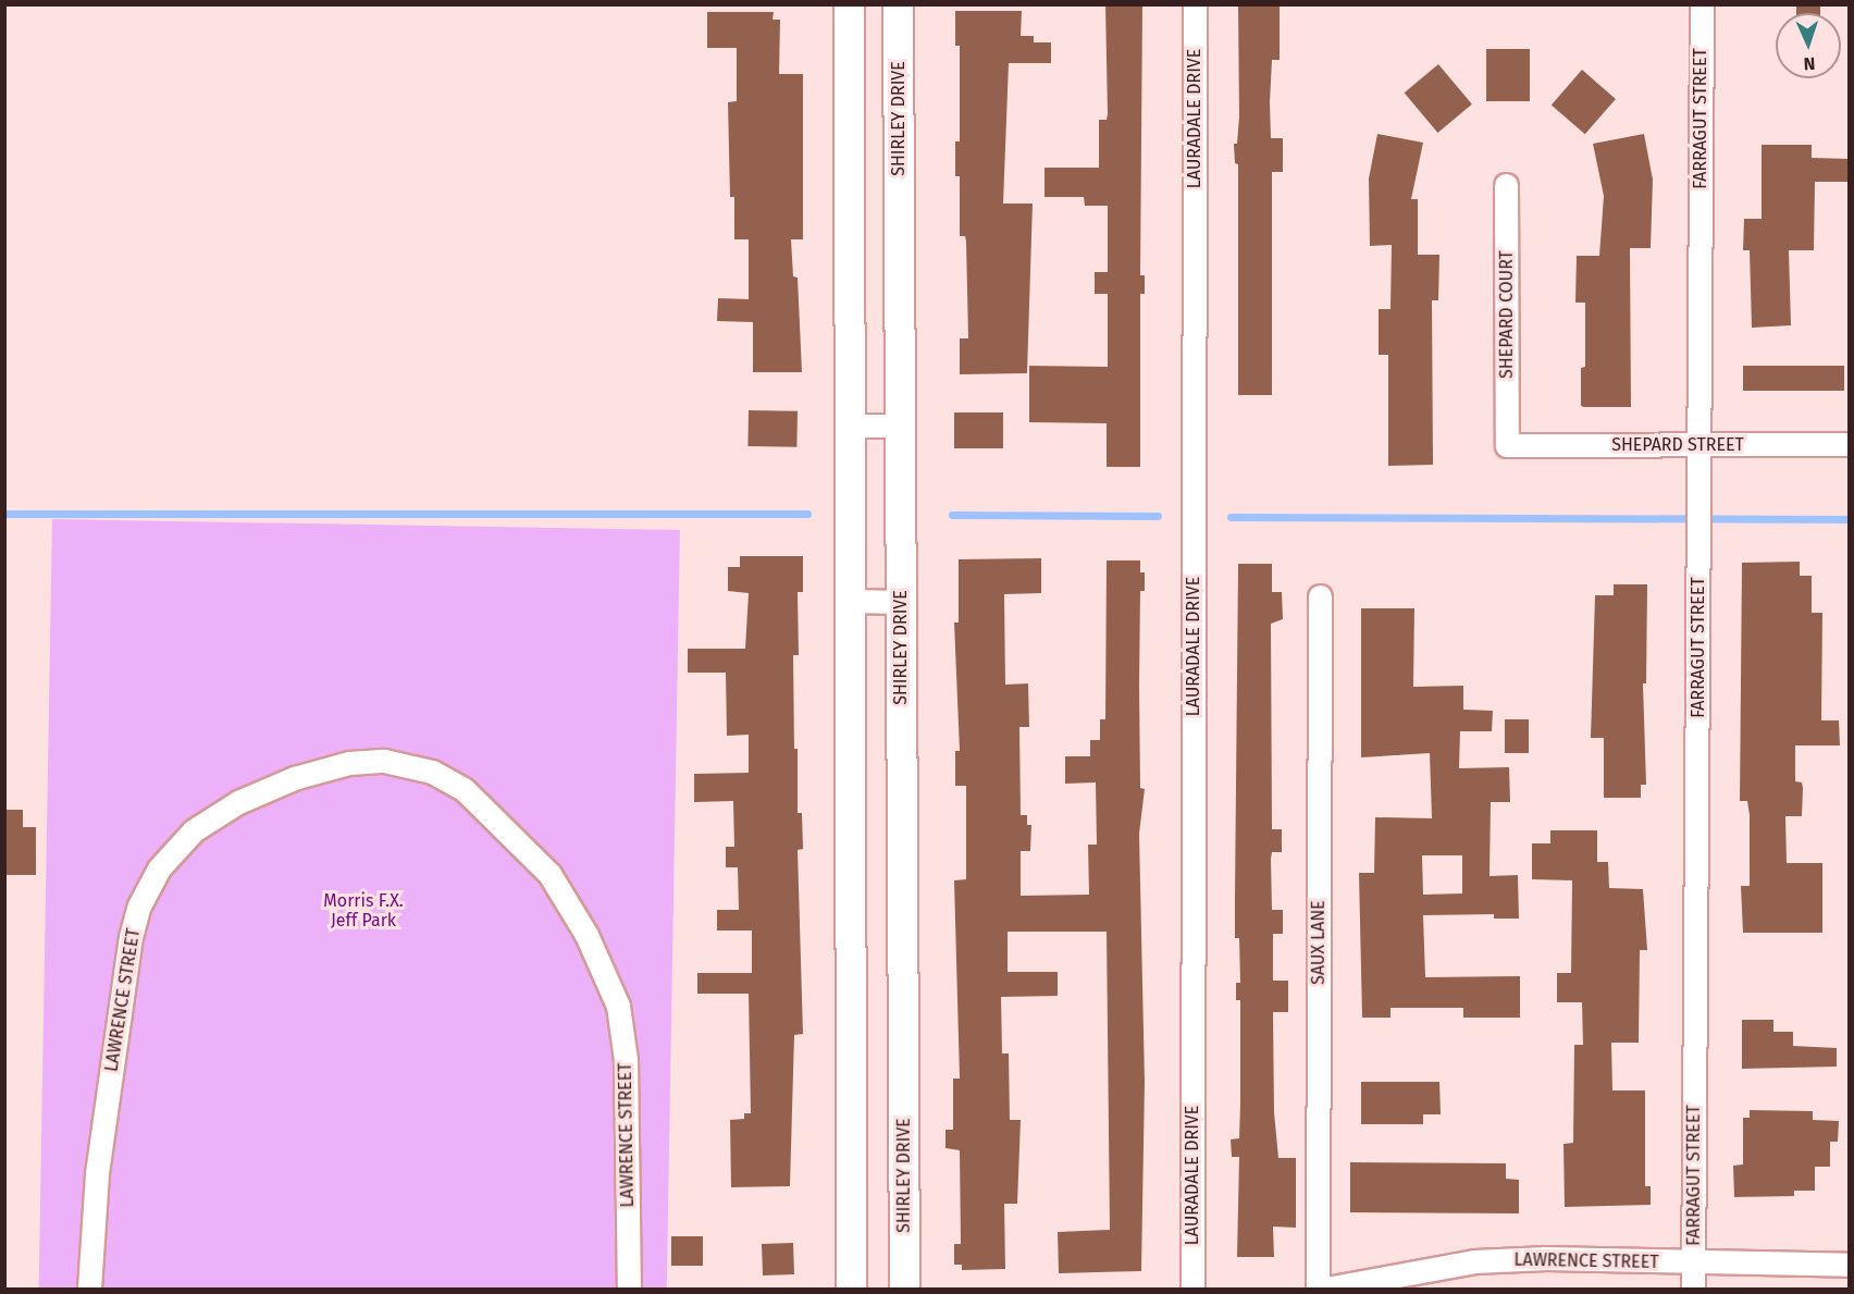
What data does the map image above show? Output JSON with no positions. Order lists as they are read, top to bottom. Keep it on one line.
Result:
{"streets":{"street":["SHIRLEY DRIVE","LAURADALE DRIVE","FARRAGUT STREET","SHEPARD COURT","SHEPARD STREET","SAUX LANE","LAWRENCE STREET"]},"crossings":[["FARRAGUT STREET","SHEPARD STREET"],["FARRAGUT STREET","LAWRENCE STREET"],["SHEPARD COURT","SHEPARD STREET"]],"parks":["Morris F.X. Jeff Park"],"north":"bottom"}
